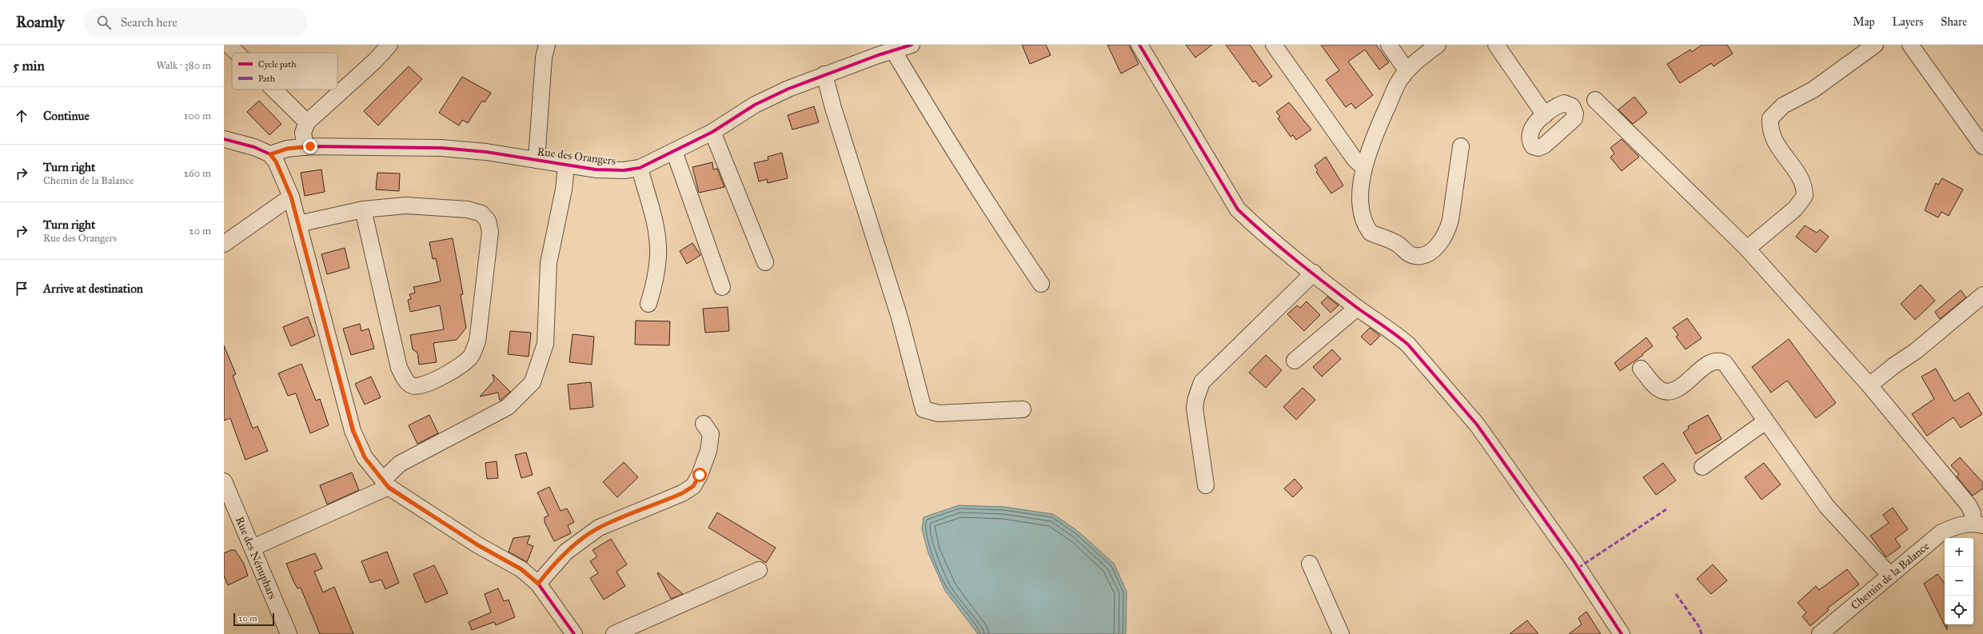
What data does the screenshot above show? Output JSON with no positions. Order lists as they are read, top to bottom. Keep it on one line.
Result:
{"streets":{"street":["Rue des Orangers","Rue des Nénuphars","Chemin de la Balance"]},"legend":["Cycle path","Path"],"scale_bar":"20 m","page":{"header":"Roamly","search":"Search here","nav":["Map","Layers","Share"],"heading":["5 min","Walk · 380 m"],"list":[["Continue","100 m"],["Turn right","Chemin de la Balance","260 m"],["Turn right","Rue des Orangers","20 m"],"Arrive at destination"],"map_buttons":["+","−"],"scale":"20 m"}}
